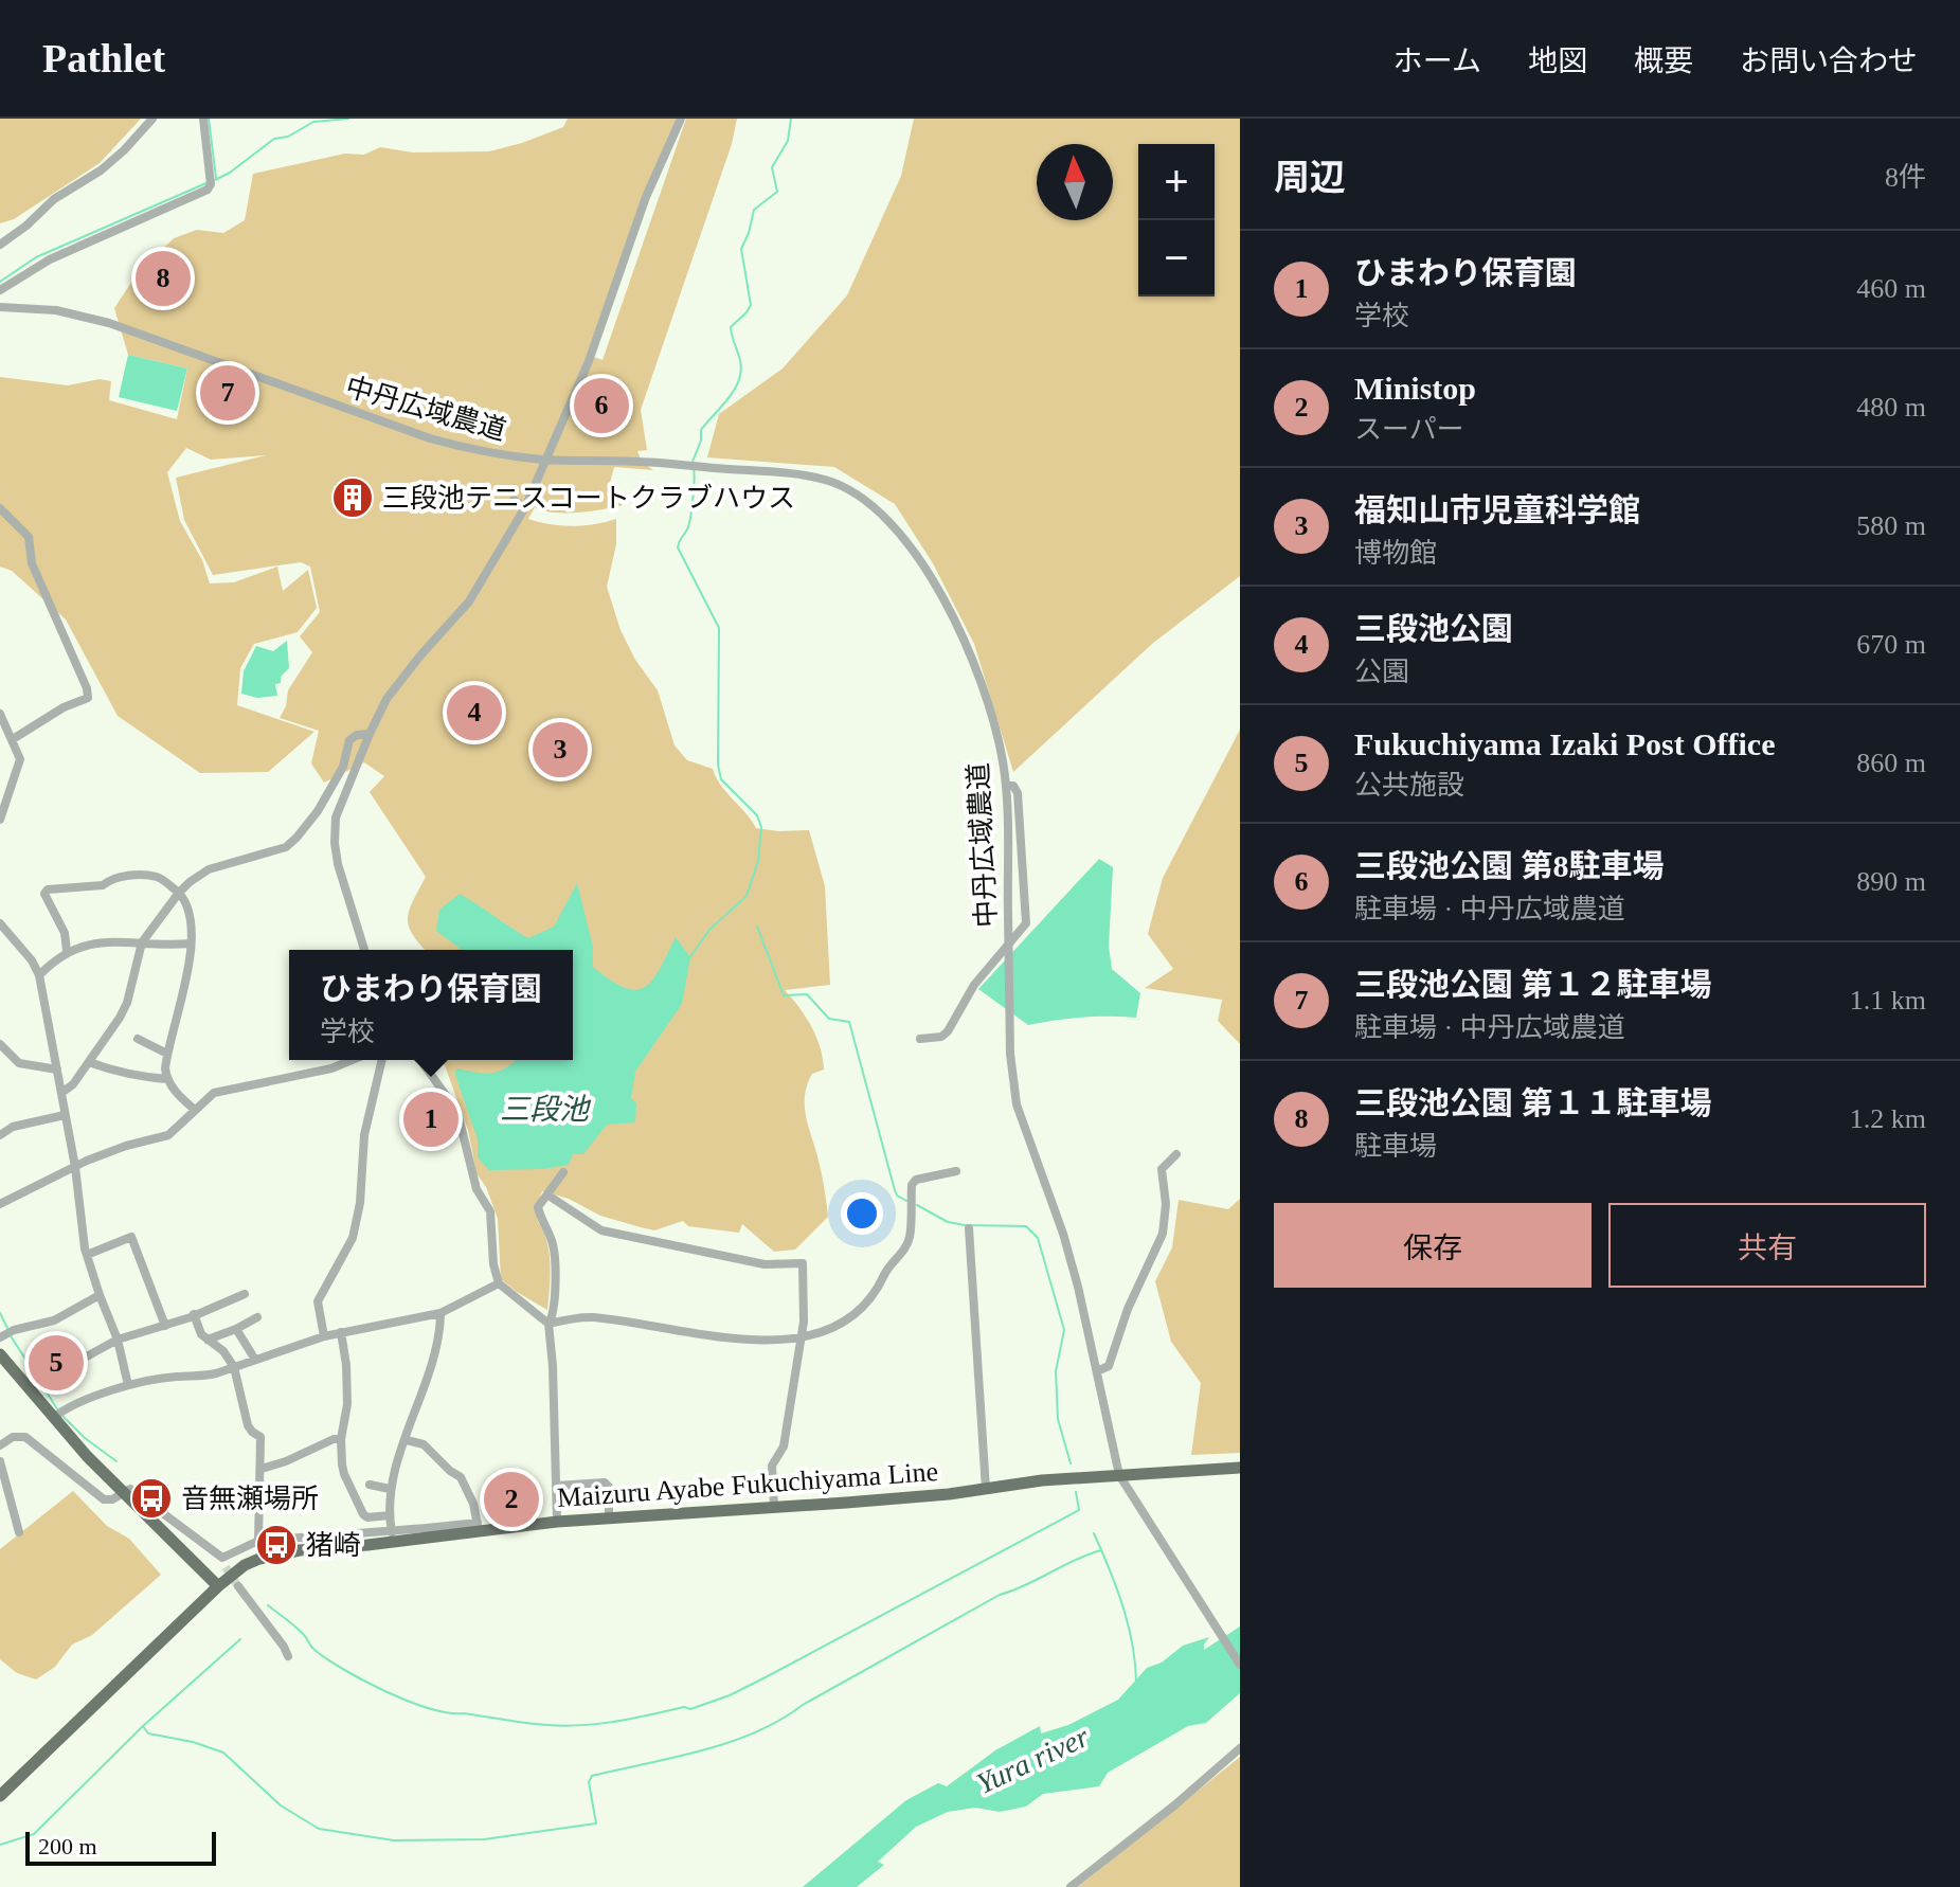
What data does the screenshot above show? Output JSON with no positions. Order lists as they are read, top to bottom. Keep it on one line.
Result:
{"streets":{"main road":["Maizuru Ayabe Fukuchiyama Line"],"street":["中丹広域農道"]},"crossings":[["中丹広域農道","Maizuru Ayabe Fukuchiyama Line"]],"water":["三段池","Yura river"],"places":{"building":["三段池テニスコートクラブハウス"],"bus stop":["音無瀬場所","猪崎"]},"scale_bar":"200 m","north":"top","page":{"header":"Pathlet","nav":["ホーム","地図","概要","お問い合わせ"],"heading":["周辺","8件"],"map_buttons":["+","−"],"list":[{"mark":"1","name":"ひまわり保育園","note":"学校","value":"460 m"},{"mark":"2","name":"Ministop","note":"スーパー","value":"480 m"},{"mark":"3","name":"福知山市児童科学館","note":"博物館","value":"580 m"},{"mark":"4","name":"三段池公園","note":"公園","value":"670 m"},{"mark":"5","name":"Fukuchiyama Izaki Post Office","note":"公共施設","value":"860 m"},{"mark":"6","name":"三段池公園 第8駐車場","note":"駐車場 · 中丹広域農道","value":"890 m"},{"mark":"7","name":"三段池公園 第１２駐車場","note":"駐車場 · 中丹広域農道","value":"1.1 km"},{"mark":"8","name":"三段池公園 第１１駐車場","note":"駐車場","value":"1.2 km"}],"pins":["8","7","6","4","3","1","5","2"],"popup":["ひまわり保育園","学校"],"buttons":["保存","共有"],"scale":"200 m"}}
